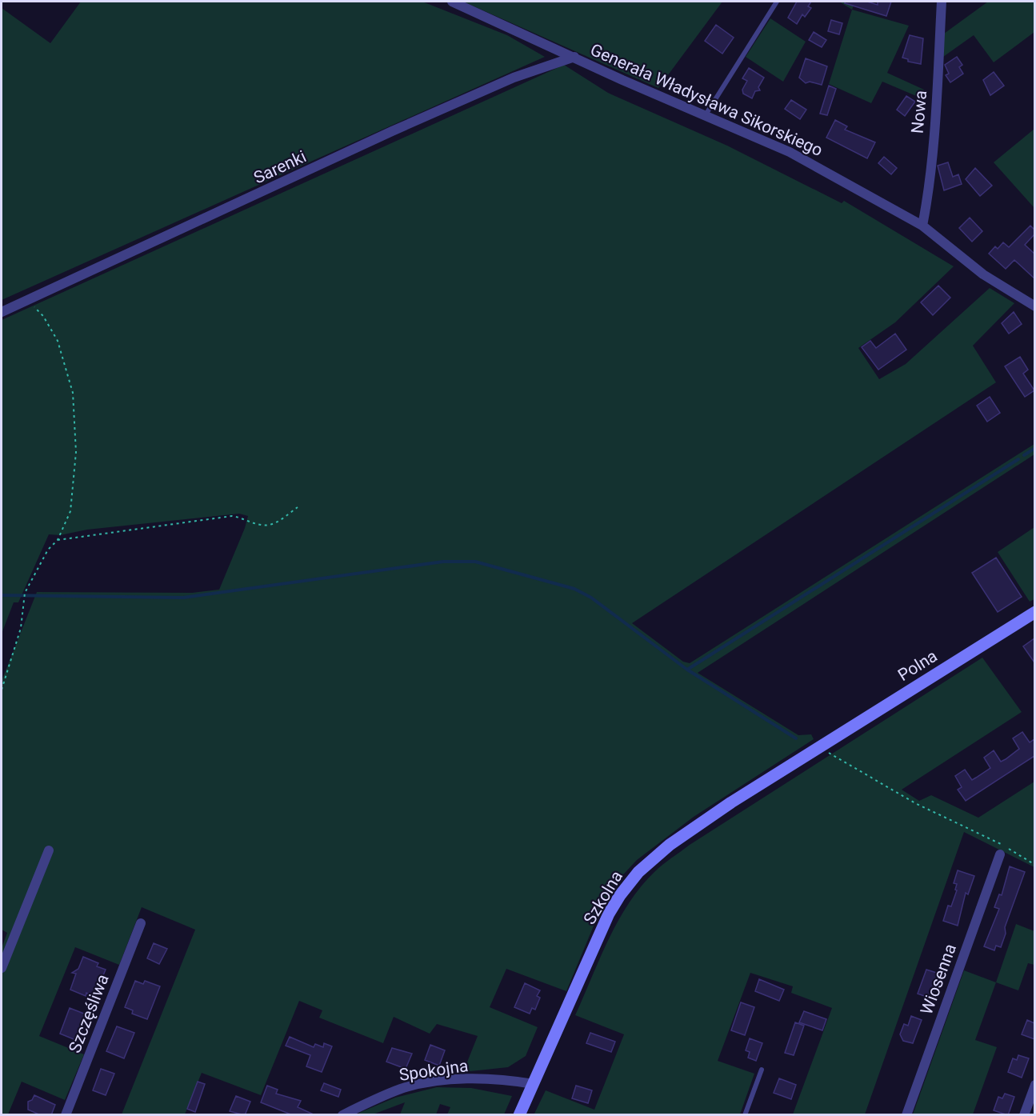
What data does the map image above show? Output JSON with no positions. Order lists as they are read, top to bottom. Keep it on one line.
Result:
{"streets":{"street":["Generała Władysława Sikorskiego","Nowa","Sarenki","Polna","Szkolna","Wiosenna","Szczęśliwa","Spokojna"]},"crossings":[["Generała Władysława Sikorskiego","Nowa"],["Generała Władysława Sikorskiego","Sarenki"],["Polna","Szkolna"],["Szkolna","Spokojna"]]}
